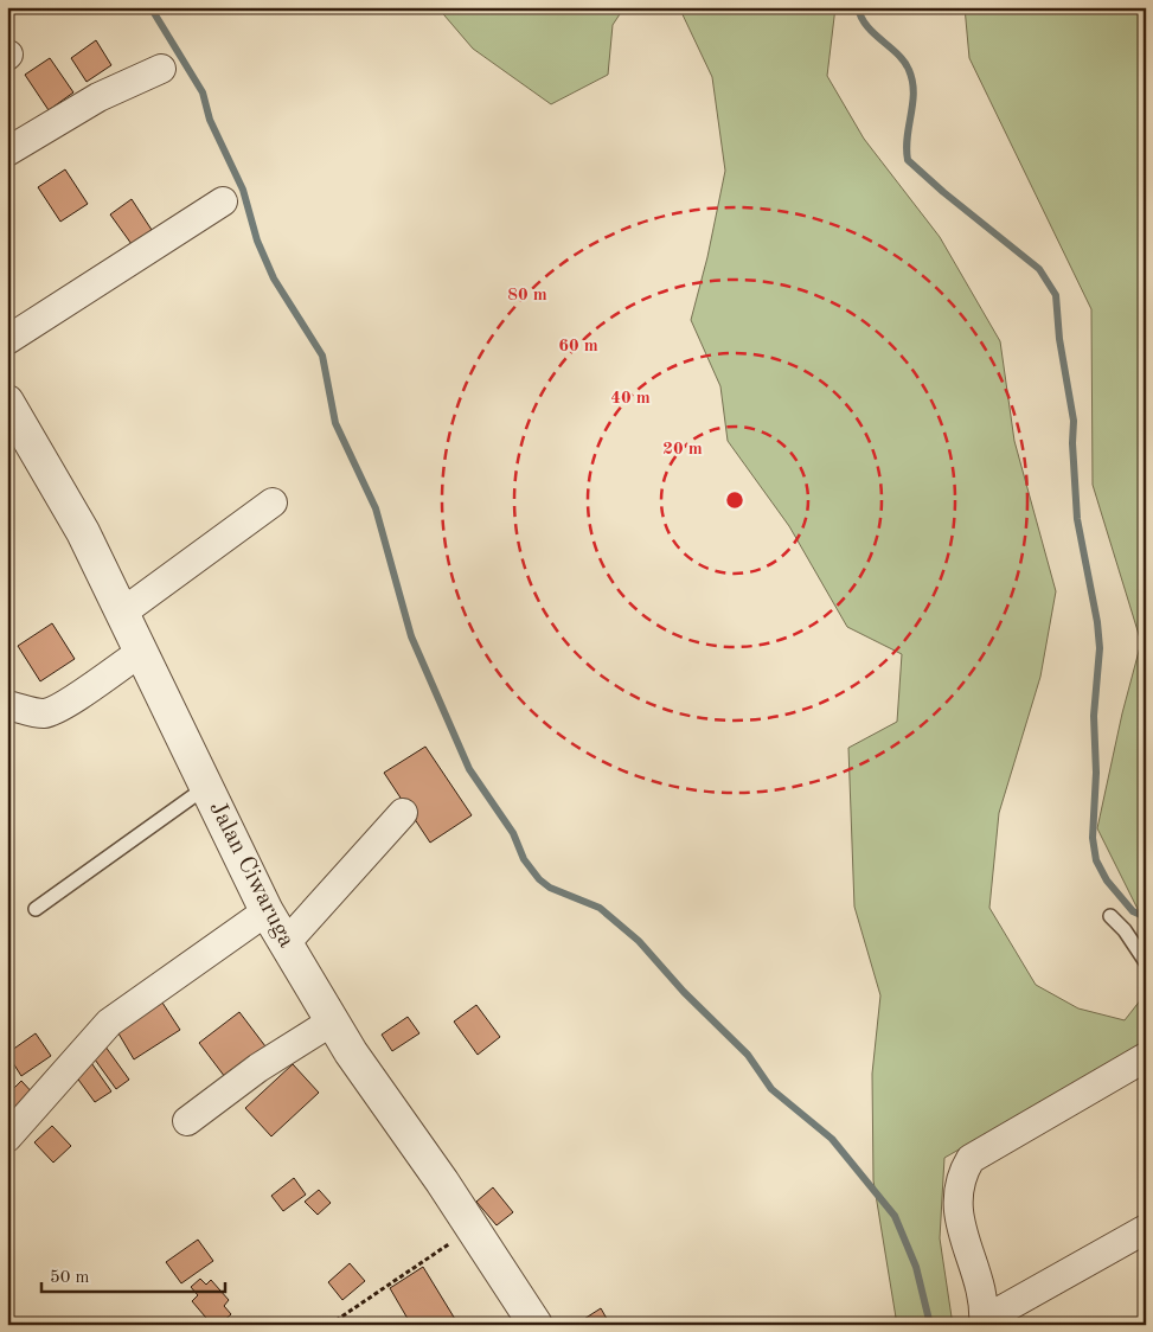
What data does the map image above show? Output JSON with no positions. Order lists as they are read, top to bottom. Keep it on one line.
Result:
{"streets":{"street":["Jalan Ciwaruga"]},"scale_bar":"50 m","rings":["80 m","60 m","40 m","20 m"]}
